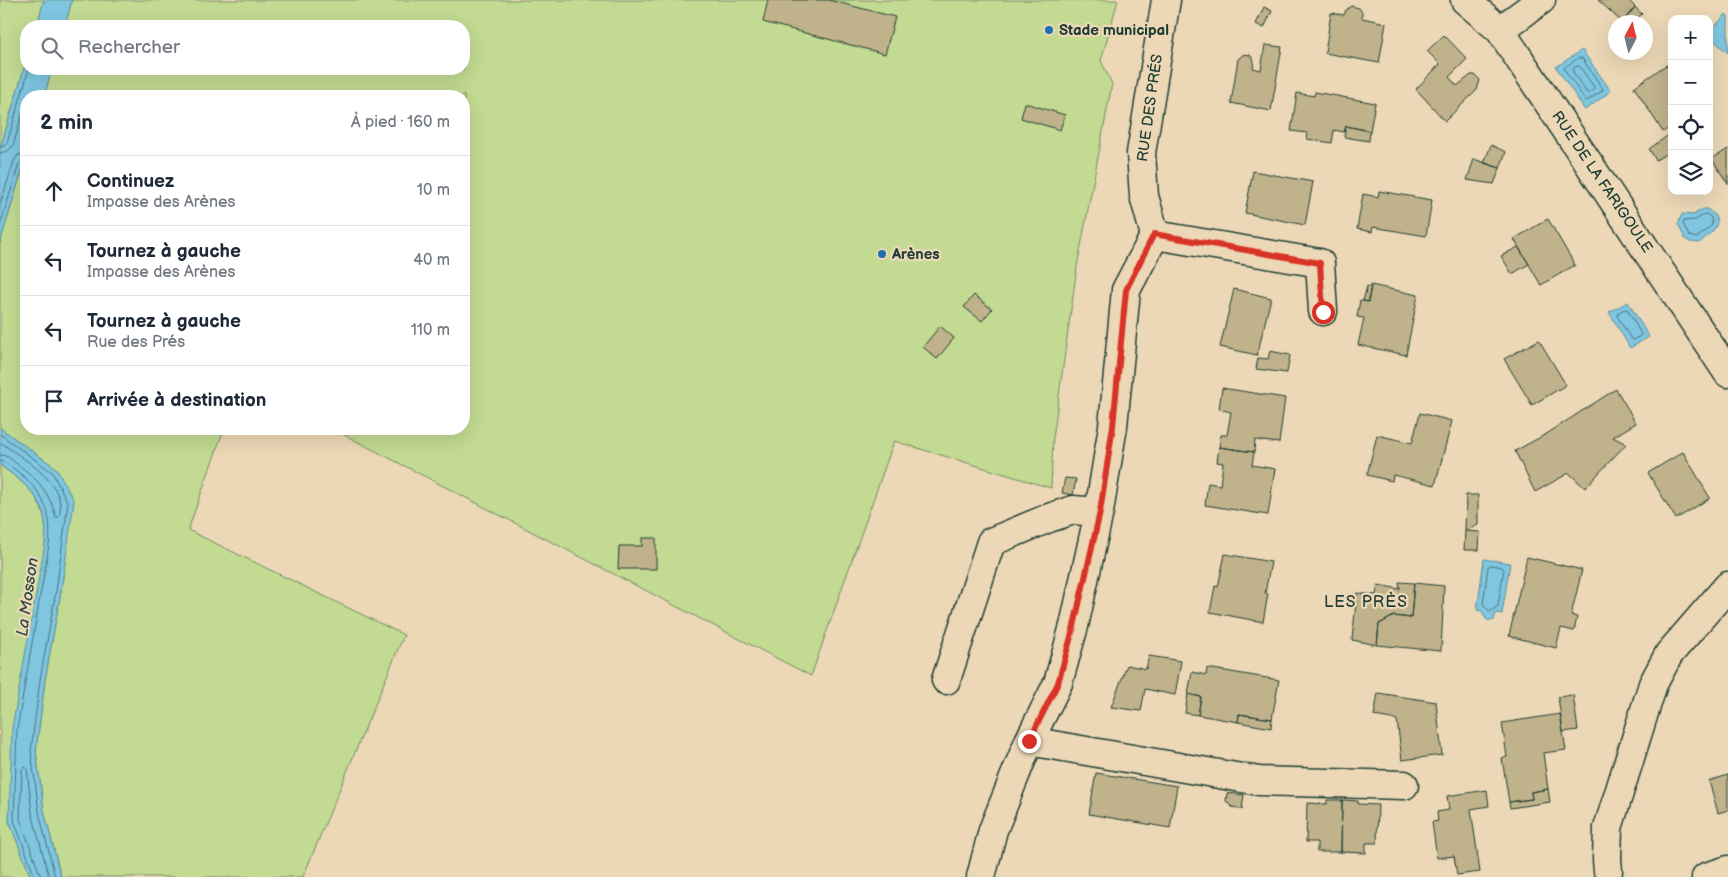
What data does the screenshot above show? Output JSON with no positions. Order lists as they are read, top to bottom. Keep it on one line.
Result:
{"streets":{"street":["RUE DES PRÉS","RUE DE LA FARIGOULE"]},"districts":["LES PRÈS"],"water":["La Mosson"],"places":["Stade municipal","Arènes"],"north":"top","page":{"map_buttons":["+","−"],"search":"Rechercher","heading":["2 min","À pied · 160 m"],"list":[["Continuez","Impasse des Arènes","10 m"],["Tournez à gauche","Impasse des Arènes","40 m"],["Tournez à gauche","Rue des Prés","110 m"],"Arrivée à destination"]}}
